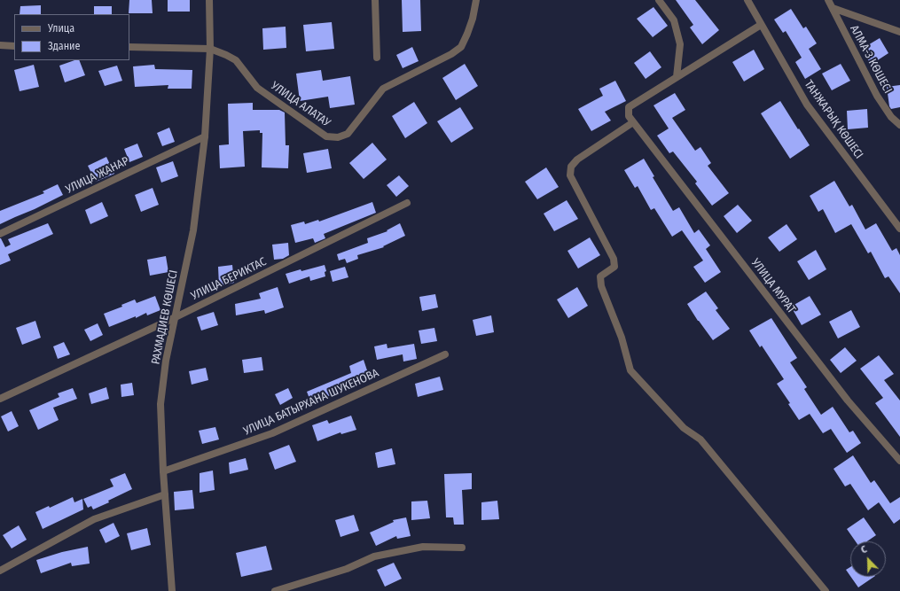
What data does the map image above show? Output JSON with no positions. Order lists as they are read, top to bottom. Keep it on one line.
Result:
{"streets":{"street":["АЛМА-3 КӨШЕСІ","УЛИЦА АЛАТАУ","ТАНЖАРЫҚ КӨШЕСІ","УЛИЦА ЖАНАР","УЛИЦА БЕРИКТАС","УЛИЦА МУРАТ","РАХМАДИЕВ КӨШЕСІ","УЛИЦА БАТЫРХАНА ШУКЕНОВА"]},"crossings":[["УЛИЦА АЛАТАУ","РАХМАДИЕВ КӨШЕСІ"],["УЛИЦА ЖАНАР","РАХМАДИЕВ КӨШЕСІ"],["УЛИЦА БЕРИКТАС","РАХМАДИЕВ КӨШЕСІ"],["РАХМАДИЕВ КӨШЕСІ","УЛИЦА БАТЫРХАНА ШУКЕНОВА"]],"legend":["Улица","Здание"],"north":"top left"}
